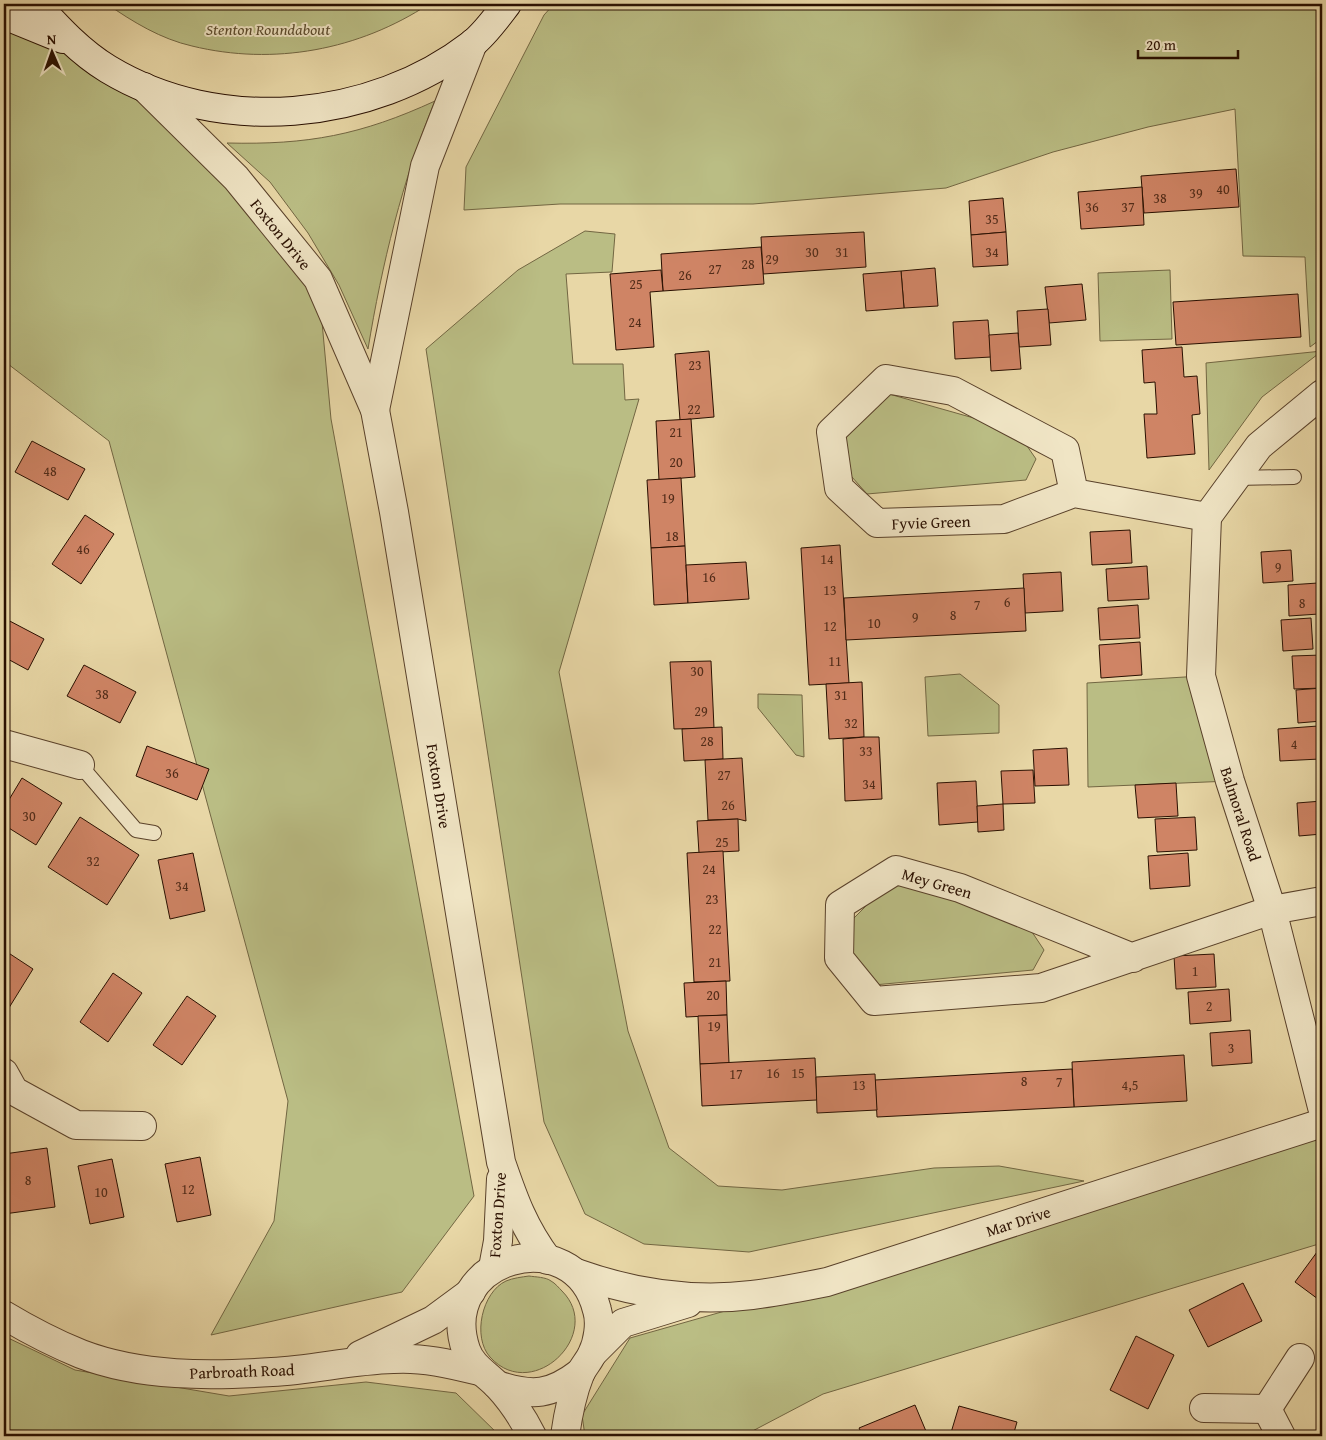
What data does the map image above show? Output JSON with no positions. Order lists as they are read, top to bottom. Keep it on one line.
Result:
{"streets":{"street":["Foxton Drive","Fyvie Green","Balmoral Road","Mey Green","Mar Drive","Parbroath Road"]},"crossings":[["Foxton Drive","Mar Drive"],["Foxton Drive","Parbroath Road"],["Balmoral Road","Mey Green"],["Mar Drive","Parbroath Road"]],"parks":["Stenton Roundabout"],"house_numbers":["40","39","38","36","37","35","30","31","34","29","28","27","26","25","24","23","22","21","20","48","19","18","46","14","9","16","13","6","8","7","8","9","10","12","11","30","38","31","29","32","28","4","33","36","27","34","26","30","25","32","24","34","23","22","21","1","20","2","19","3","16","15","17","8","7","13","4,5","8","12","10"],"scale_bar":"20 m","north":"top"}
